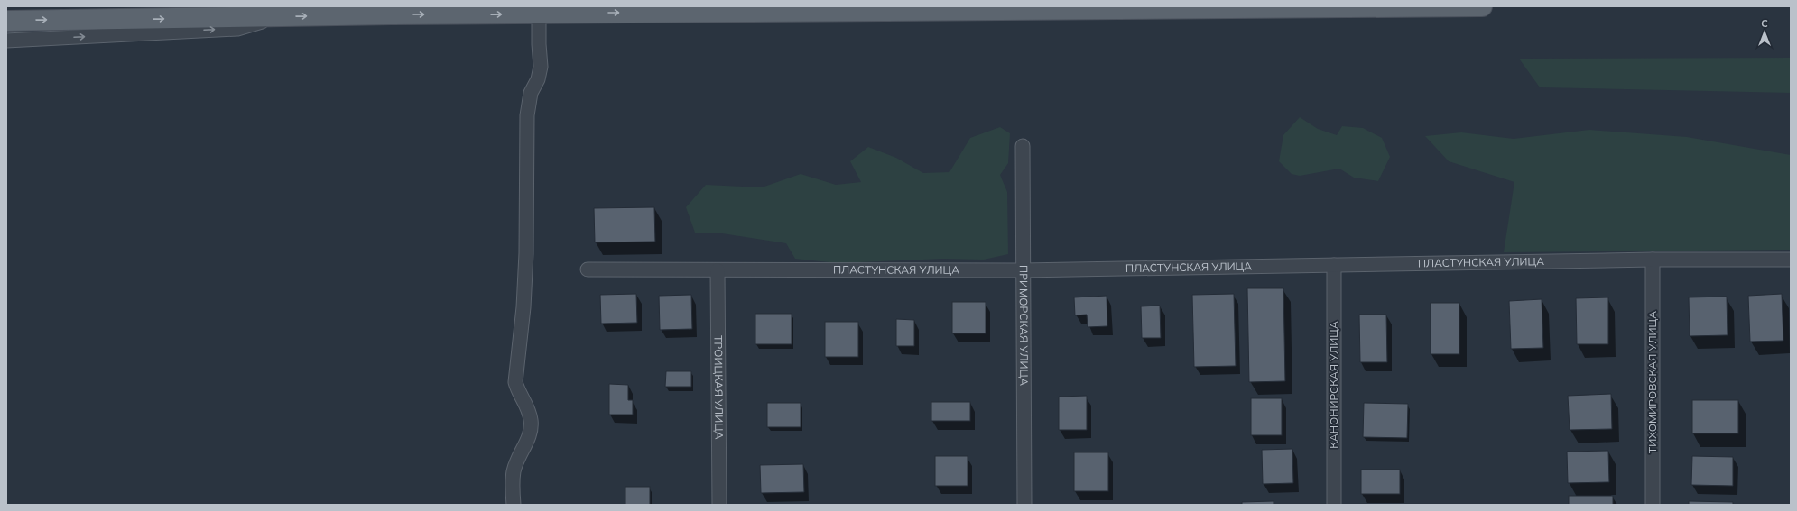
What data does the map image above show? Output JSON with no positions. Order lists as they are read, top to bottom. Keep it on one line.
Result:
{"streets":{"street":["ПЛАСТУНСКАЯ УЛИЦА","ПРИМОРСКАЯ УЛИЦА","ТИХОМИРОВСКАЯ УЛИЦА","КАНОНИРСКАЯ УЛИЦА","ТРОИЦКАЯ УЛИЦА"]},"crossings":[["ПЛАСТУНСКАЯ УЛИЦА","ПРИМОРСКАЯ УЛИЦА"],["ПЛАСТУНСКАЯ УЛИЦА","ТИХОМИРОВСКАЯ УЛИЦА"],["ПЛАСТУНСКАЯ УЛИЦА","КАНОНИРСКАЯ УЛИЦА"],["ПЛАСТУНСКАЯ УЛИЦА","ТРОИЦКАЯ УЛИЦА"]],"north":"top"}
